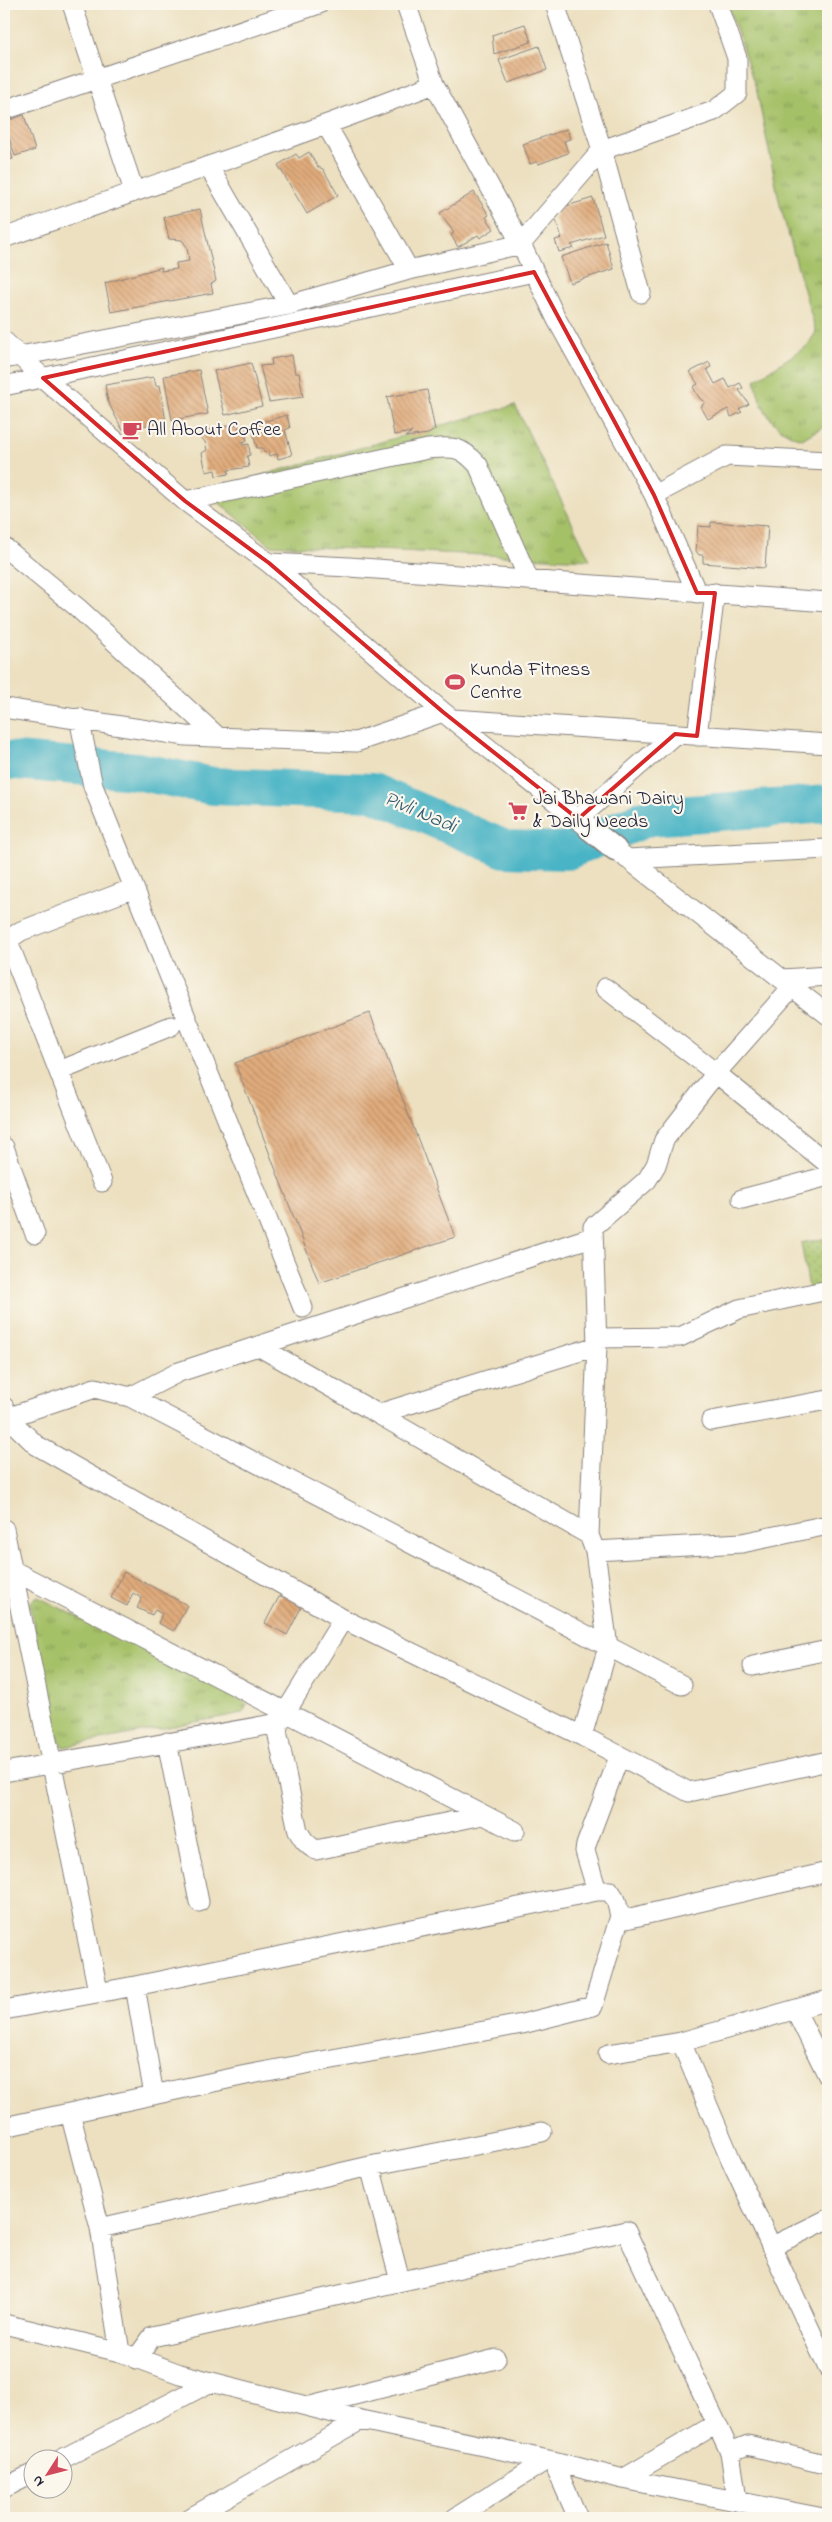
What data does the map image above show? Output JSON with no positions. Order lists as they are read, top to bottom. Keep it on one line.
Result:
{"water":["Pivli Nadi"],"places":{"cafe":["All About Coffee"],"sports":["Kunda Fitness Centre"],"supermarket":["Jai Bhawani Dairy & Daily Needs"]},"north":"bottom left"}
